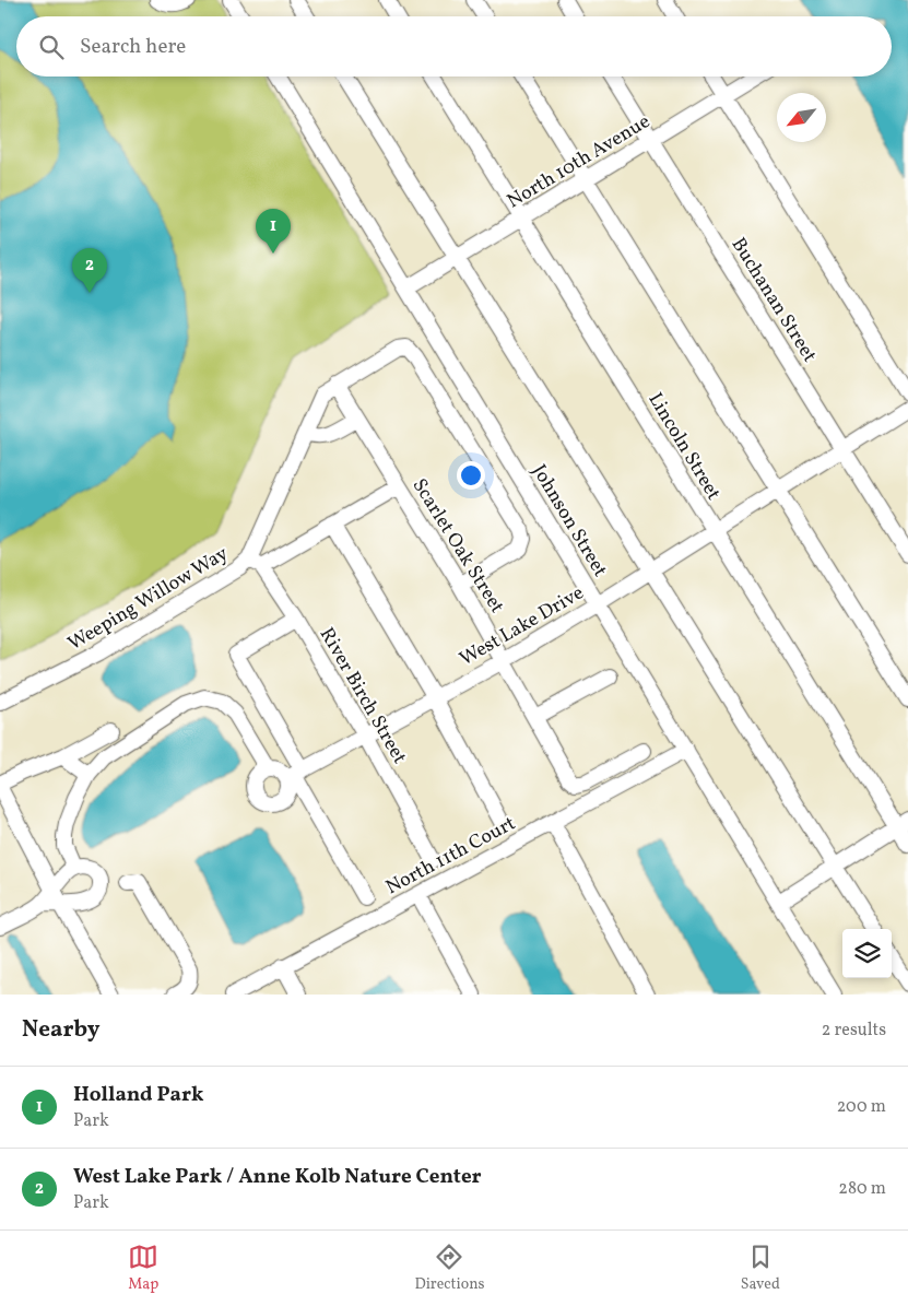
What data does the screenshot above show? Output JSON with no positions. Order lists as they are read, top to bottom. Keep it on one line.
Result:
{"streets":{"street":["North 10th Avenue","Buchanan Street","Lincoln Street","Johnson Street","Scarlet Oak Street","Weeping Willow Way","West Lake Drive","River Birch Street","North 11th Court"]},"crossings":[["North 10th Avenue","Buchanan Street"],["North 10th Avenue","Lincoln Street"],["North 10th Avenue","Johnson Street"],["Buchanan Street","West Lake Drive"],["Lincoln Street","West Lake Drive"],["Johnson Street","West Lake Drive"],["Johnson Street","North 11th Court"],["Scarlet Oak Street","Weeping Willow Way"],["Scarlet Oak Street","West Lake Drive"],["Weeping Willow Way","River Birch Street"],["West Lake Drive","River Birch Street"]],"north":"bottom left","page":{"search":"Search here","pins":["1","2"],"heading":["Nearby","2 results"],"list":[{"mark":"1","name":"Holland Park","note":"Park","value":"200 m"},{"mark":"2","name":"West Lake Park / Anne Kolb Nature Center","note":"Park","value":"280 m"}],"nav":["Map","Directions","Saved"]}}
